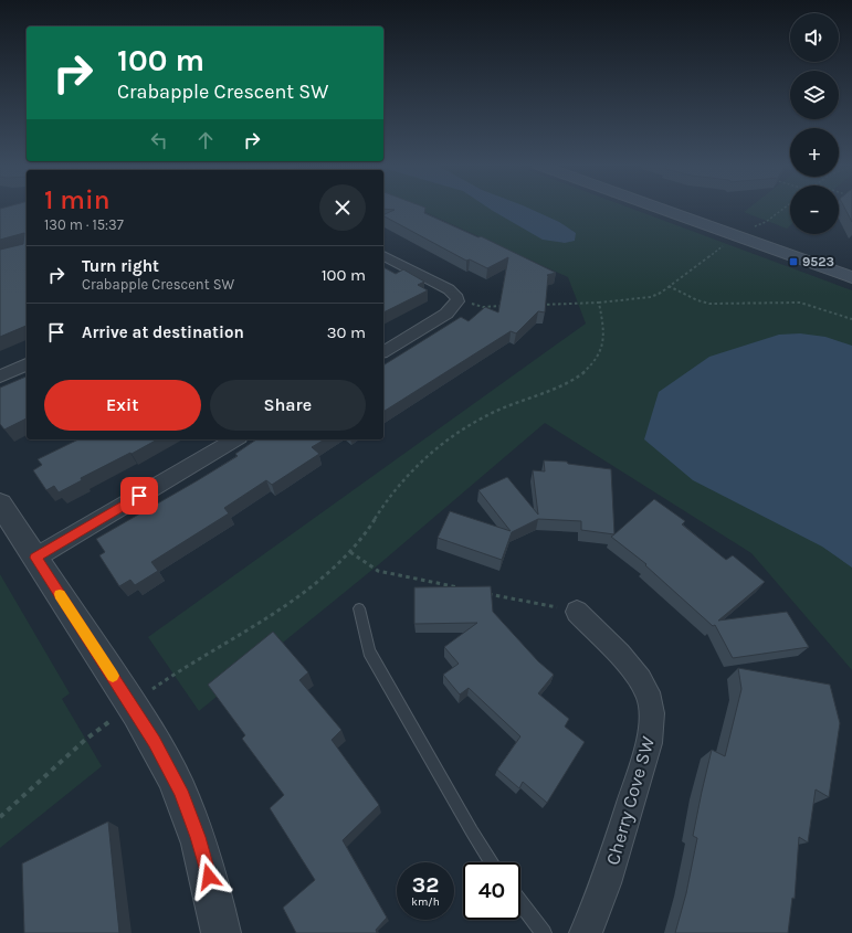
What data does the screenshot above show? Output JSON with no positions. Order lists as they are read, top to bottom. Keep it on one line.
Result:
{"streets":{"street":["Cherry Cove SW"]},"places":{"transit":["9523"]},"page":{"map_buttons":["+","−"],"turn":["100 m","Crabapple Crescent SW"],"heading":["1 min","130 m · 15:37"],"list":[{"name":"Turn right","note":"Crabapple Crescent SW","value":"100 m"},{"name":"Arrive at destination","value":"30 m"}],"buttons":["Exit","Share"],"speed":"32 km/h","limit":"40"}}
